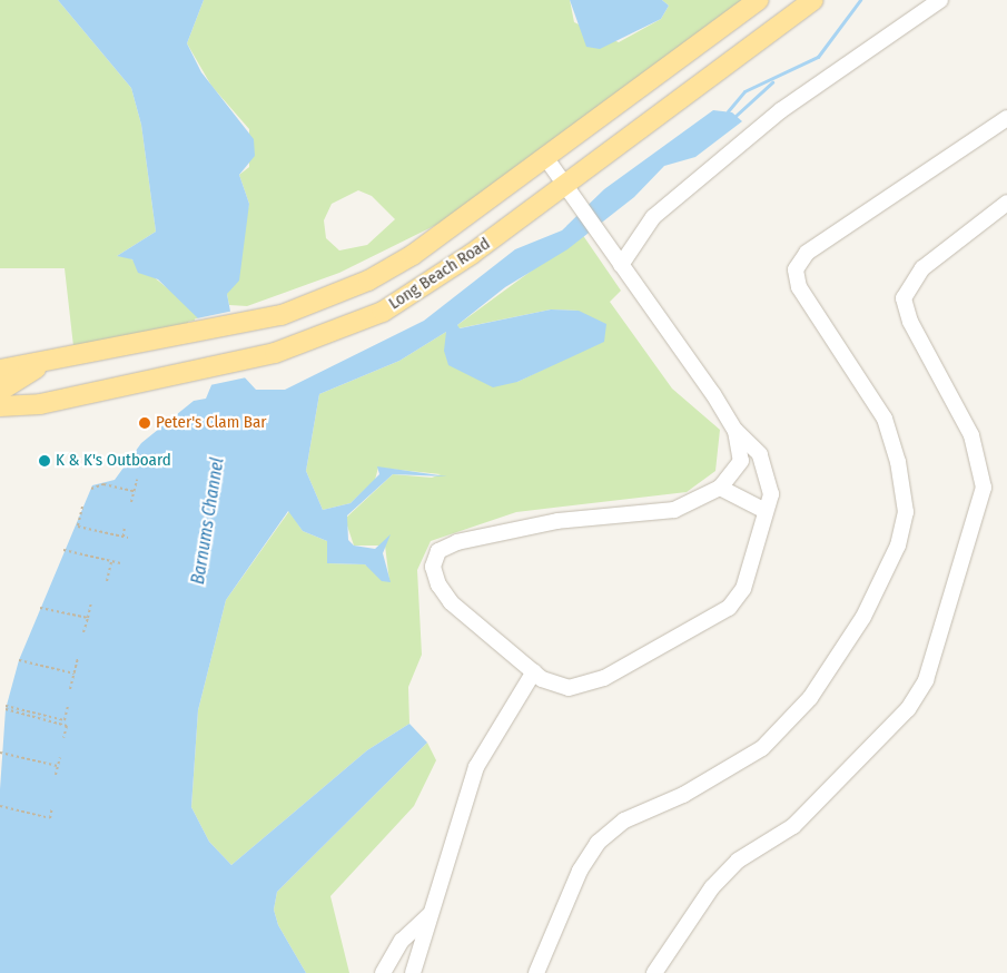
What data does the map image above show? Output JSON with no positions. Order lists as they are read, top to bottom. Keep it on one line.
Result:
{"streets":{"main road":["Long Beach Road"]},"water":["Barnums Channel"],"places":["Peter's Clam Bar","K & K's Outboard"]}
